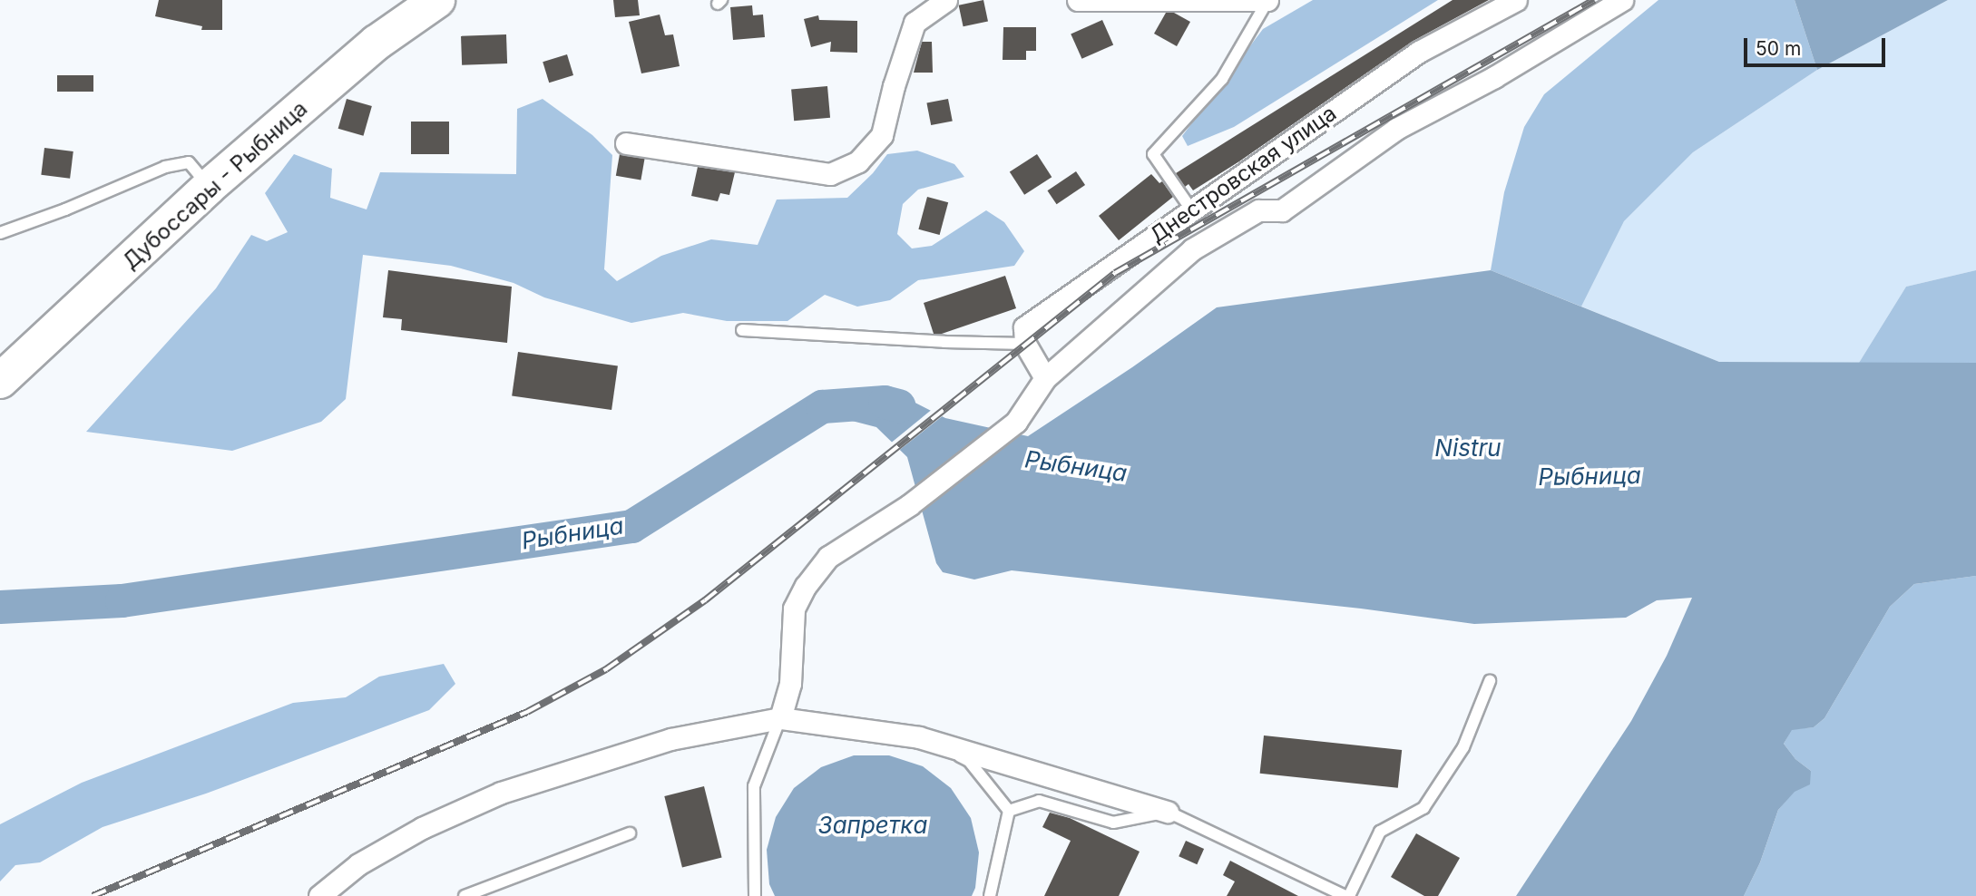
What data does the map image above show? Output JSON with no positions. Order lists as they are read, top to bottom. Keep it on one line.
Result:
{"streets":{"highway":["Дубоссары - Рыбница"],"street":["Днестровская улица"]},"water":["Nistru","Рыбница","Запретка"],"scale_bar":"50 m"}
